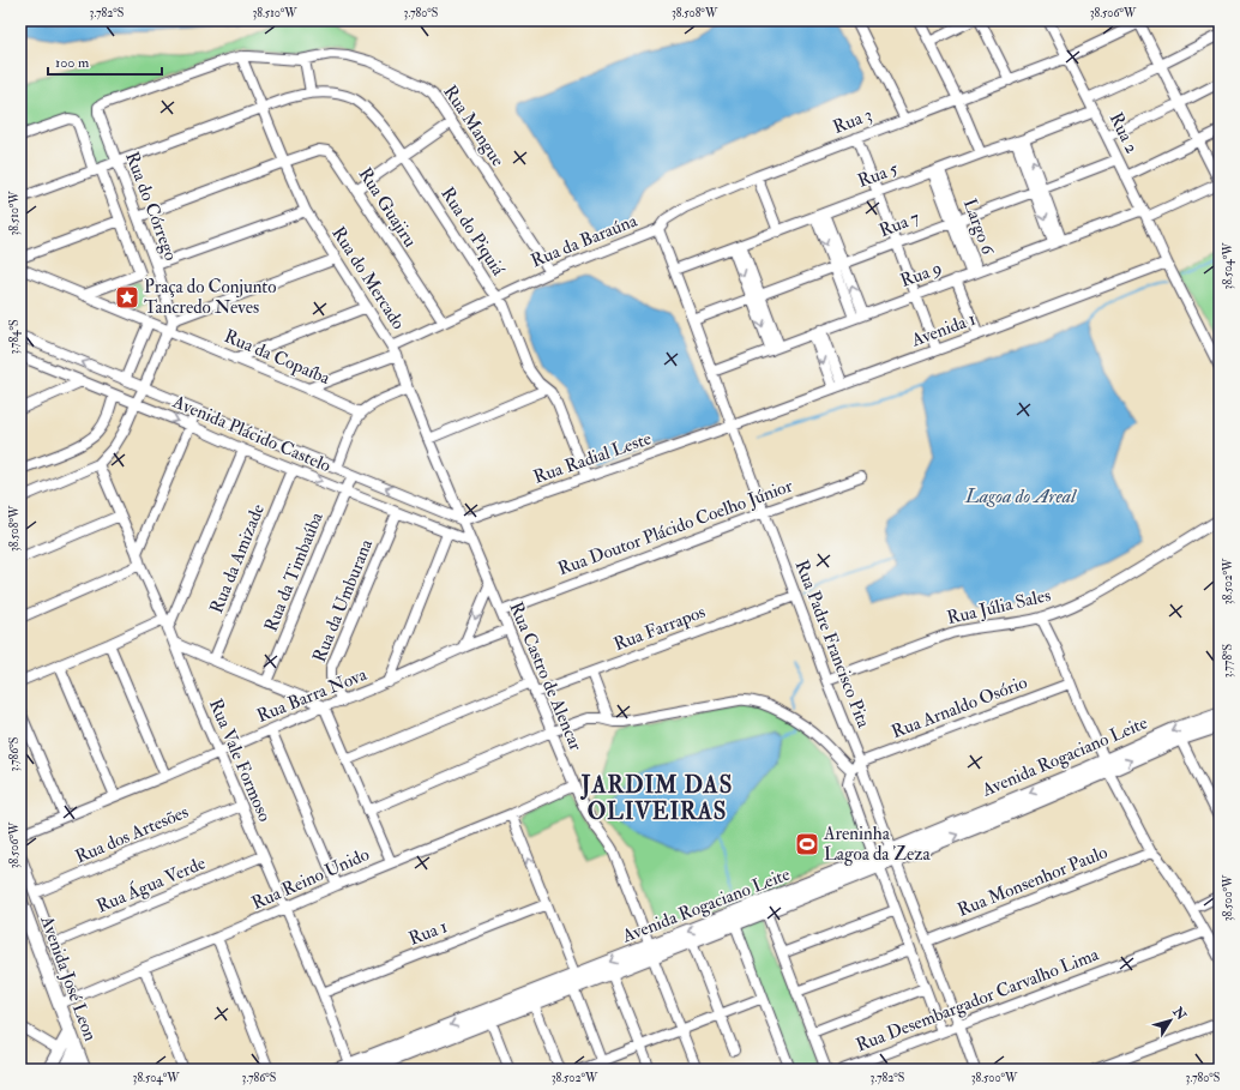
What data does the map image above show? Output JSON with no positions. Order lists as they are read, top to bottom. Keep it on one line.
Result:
{"streets":{"main road":["Avenida Rogaciano Leite","Avenida José Leon"],"street":["Rua 3","Rua Mangue","Rua 2","Rua 5","Rua do Córrego","Rua Guajiru","Rua 7","Largo 6","Rua do Piquiá","Rua da Baraúna","Rua 9","Rua do Mercado","Avenida 1","Rua da Copaíba","Avenida Plácido Castelo","Rua Radial Leste","Rua Doutor Plácido Coelho Júnior","Rua da Amizade","Rua da Timbaúba","Rua da Umburana","Rua Júlia Sales","Rua Farrapos","Rua Padre Francisco Pita","Rua Castro de Alencar","Rua Barra Nova","Rua Arnaldo Osório","Rua Vale Formoso","Rua dos Artesões","Rua Reino Unido","Rua Monsenhor Paulo","Rua Água Verde","Rua 1","Rua Desembargador Carvalho Lima"]},"crossings":[["Rua 3","Rua 2"],["Rua 3","Rua da Baraúna"],["Rua 3","Rua Padre Francisco Pita"],["Rua Mangue","Rua do Córrego"],["Rua Mangue","Rua da Baraúna"],["Rua Mangue","Rua do Mercado"],["Rua 2","Rua 5"],["Rua 2","Rua 7"],["Rua 2","Rua 9"],["Rua 2","Avenida 1"],["Rua 5","Largo 6"],["Rua 5","Rua Padre Francisco Pita"],["Rua do Córrego","Rua do Piquiá"],["Rua do Córrego","Rua da Copaíba"],["Rua Guajiru","Rua da Baraúna"],["Rua Guajiru","Rua do Mercado"],["Rua 7","Largo 6"],["Rua 7","Rua Padre Francisco Pita"],["Largo 6","Rua 9"],["Rua do Piquiá","Rua da Baraúna"],["Rua do Piquiá","Rua do Mercado"],["Rua do Piquiá","Rua Radial Leste"],["Rua da Baraúna","Rua do Mercado"],["Rua da Baraúna","Rua da Copaíba"],["Rua da Baraúna","Rua Padre Francisco Pita"],["Rua 9","Rua Padre Francisco Pita"],["Rua do Mercado","Avenida Plácido Castelo"],["Rua do Mercado","Rua Radial Leste"],["Rua do Mercado","Rua Castro de Alencar"],["Avenida 1","Rua Radial Leste"],["Avenida 1","Rua Padre Francisco Pita"],["Avenida Plácido Castelo","Rua Radial Leste"],["Avenida Plácido Castelo","Rua da Amizade"],["Avenida Plácido Castelo","Rua da Timbaúba"],["Avenida Plácido Castelo","Rua da Umburana"],["Avenida Plácido Castelo","Rua Castro de Alencar"],["Rua Radial Leste","Rua Padre Francisco Pita"],["Rua Radial Leste","Rua Castro de Alencar"],["Rua Doutor Plácido Coelho Júnior","Rua Padre Francisco Pita"],["Rua Doutor Plácido Coelho Júnior","Rua Castro de Alencar"],["Rua da Umburana","Rua Barra Nova"],["Rua Júlia Sales","Rua Padre Francisco Pita"],["Rua Farrapos","Rua Padre Francisco Pita"],["Rua Farrapos","Rua Castro de Alencar"],["Rua Padre Francisco Pita","Rua Arnaldo Osório"],["Rua Padre Francisco Pita","Avenida Rogaciano Leite"],["Rua Padre Francisco Pita","Rua Monsenhor Paulo"],["Rua Padre Francisco Pita","Rua Desembargador Carvalho Lima"],["Rua Castro de Alencar","Rua Barra Nova"],["Rua Castro de Alencar","Avenida Rogaciano Leite"],["Rua Castro de Alencar","Rua Reino Unido"],["Rua Barra Nova","Rua Vale Formoso"],["Avenida Rogaciano Leite","Rua Vale Formoso"],["Rua Vale Formoso","Rua dos Artesões"],["Rua Vale Formoso","Rua Reino Unido"],["Rua Vale Formoso","Rua Água Verde"],["Rua Vale Formoso","Rua 1"],["Rua Reino Unido","Avenida José Leon"]],"districts":["JARDIM DAS OLIVEIRAS"],"water":["Lagoa do Areal"],"places":{"place":["Praça do Conjunto Tancredo Neves"],"sports":["Areninha Lagoa da Zeza"]},"scale_bar":"100 m","north":"top right","coordinates":["3.782°S","38.510°W","3.780°S","38.508°W","38.506°W","38.504°W","3.784°S","38.502°W","3.778°S","3.786°S","38.500°W"]}
